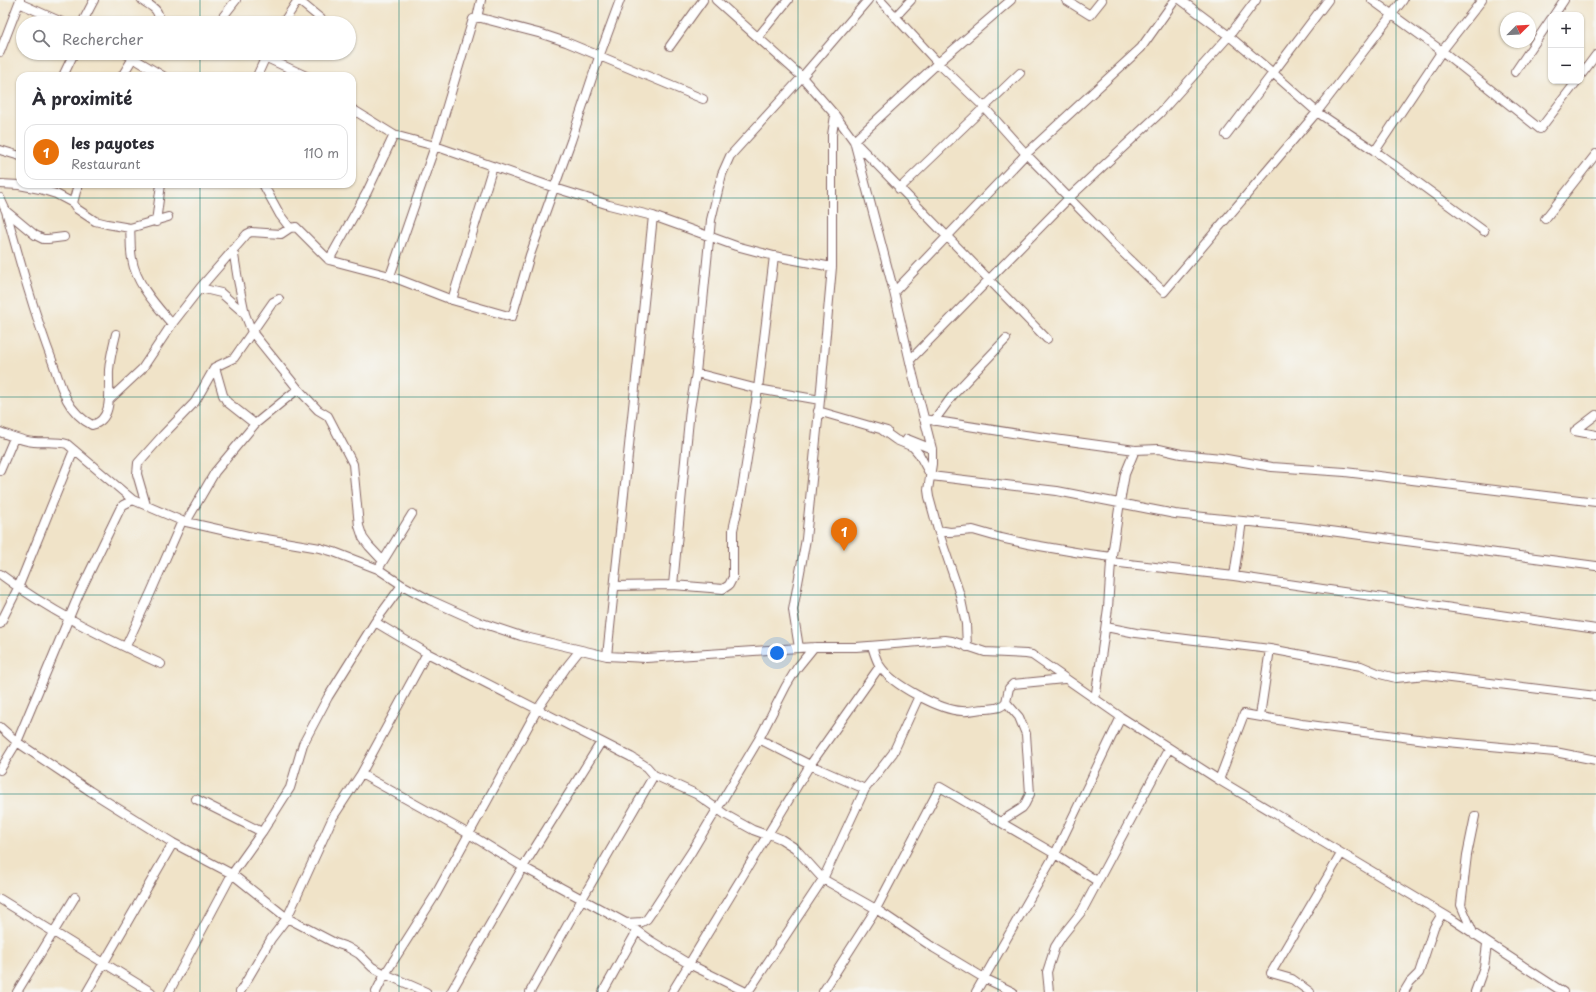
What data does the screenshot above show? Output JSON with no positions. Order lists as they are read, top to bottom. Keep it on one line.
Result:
{"north":"top right","page":{"map_buttons":["+","−"],"search":"Rechercher","heading":"À proximité","list":[{"mark":"1","name":"les payotes","note":"Restaurant","value":"110 m"}],"pins":"1"}}
